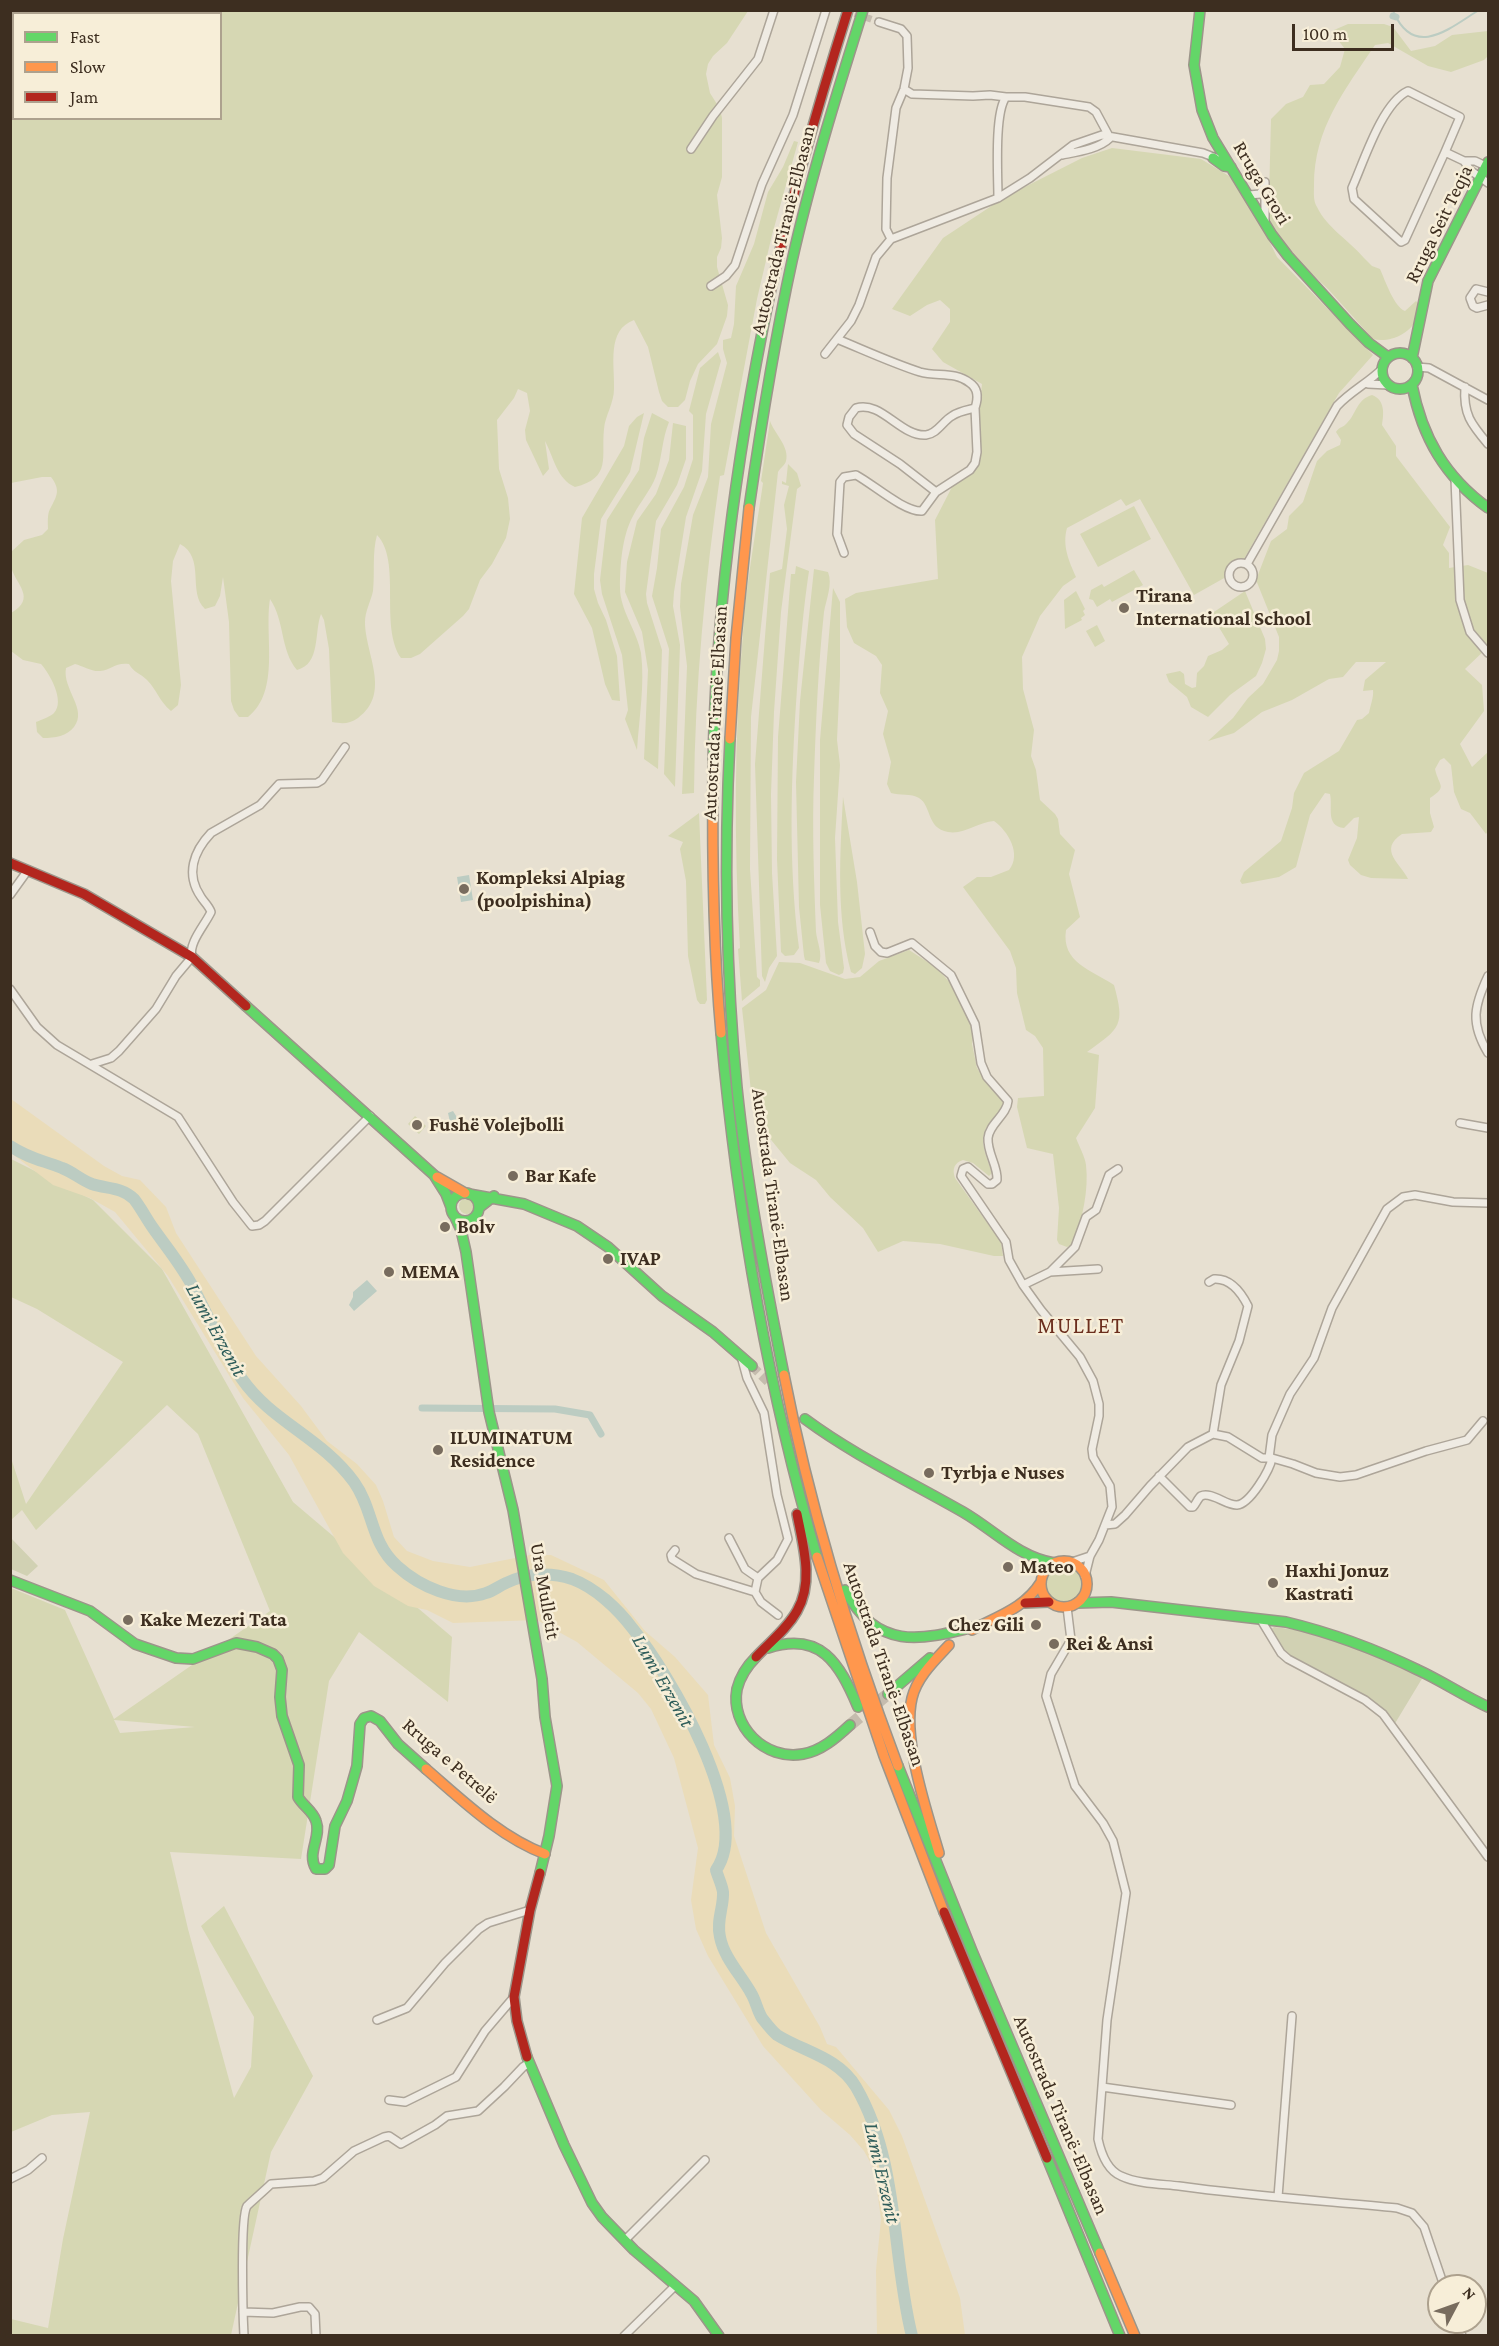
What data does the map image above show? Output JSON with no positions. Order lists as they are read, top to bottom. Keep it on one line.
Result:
{"streets":{"main road":["Rruga Grori","Rruga Seit Teqja","Autostrada Tiranë-Elbasan","Ura Mulletit","Rruga e Petrelë"]},"crossings":[["Rruga Grori","Rruga Seit Teqja"],["Ura Mulletit","Rruga e Petrelë"]],"districts":["MULLET"],"water":["Lumi Erzenit"],"places":["Tirana International School","Kompleksi Alpiag (poolpishina)","Fushë Volejbolli","Bar Kafe","Bolv","IVAP","MEMA","ILUMINATUM Residence","Tyrbja e Nuses","Mateo","Haxhi Jonuz Kastrati","Kake Mezeri Tata","Chez Gili","Rei & Ansi"],"legend":["Fast","Slow","Jam"],"scale_bar":"100 m","north":"top right"}
